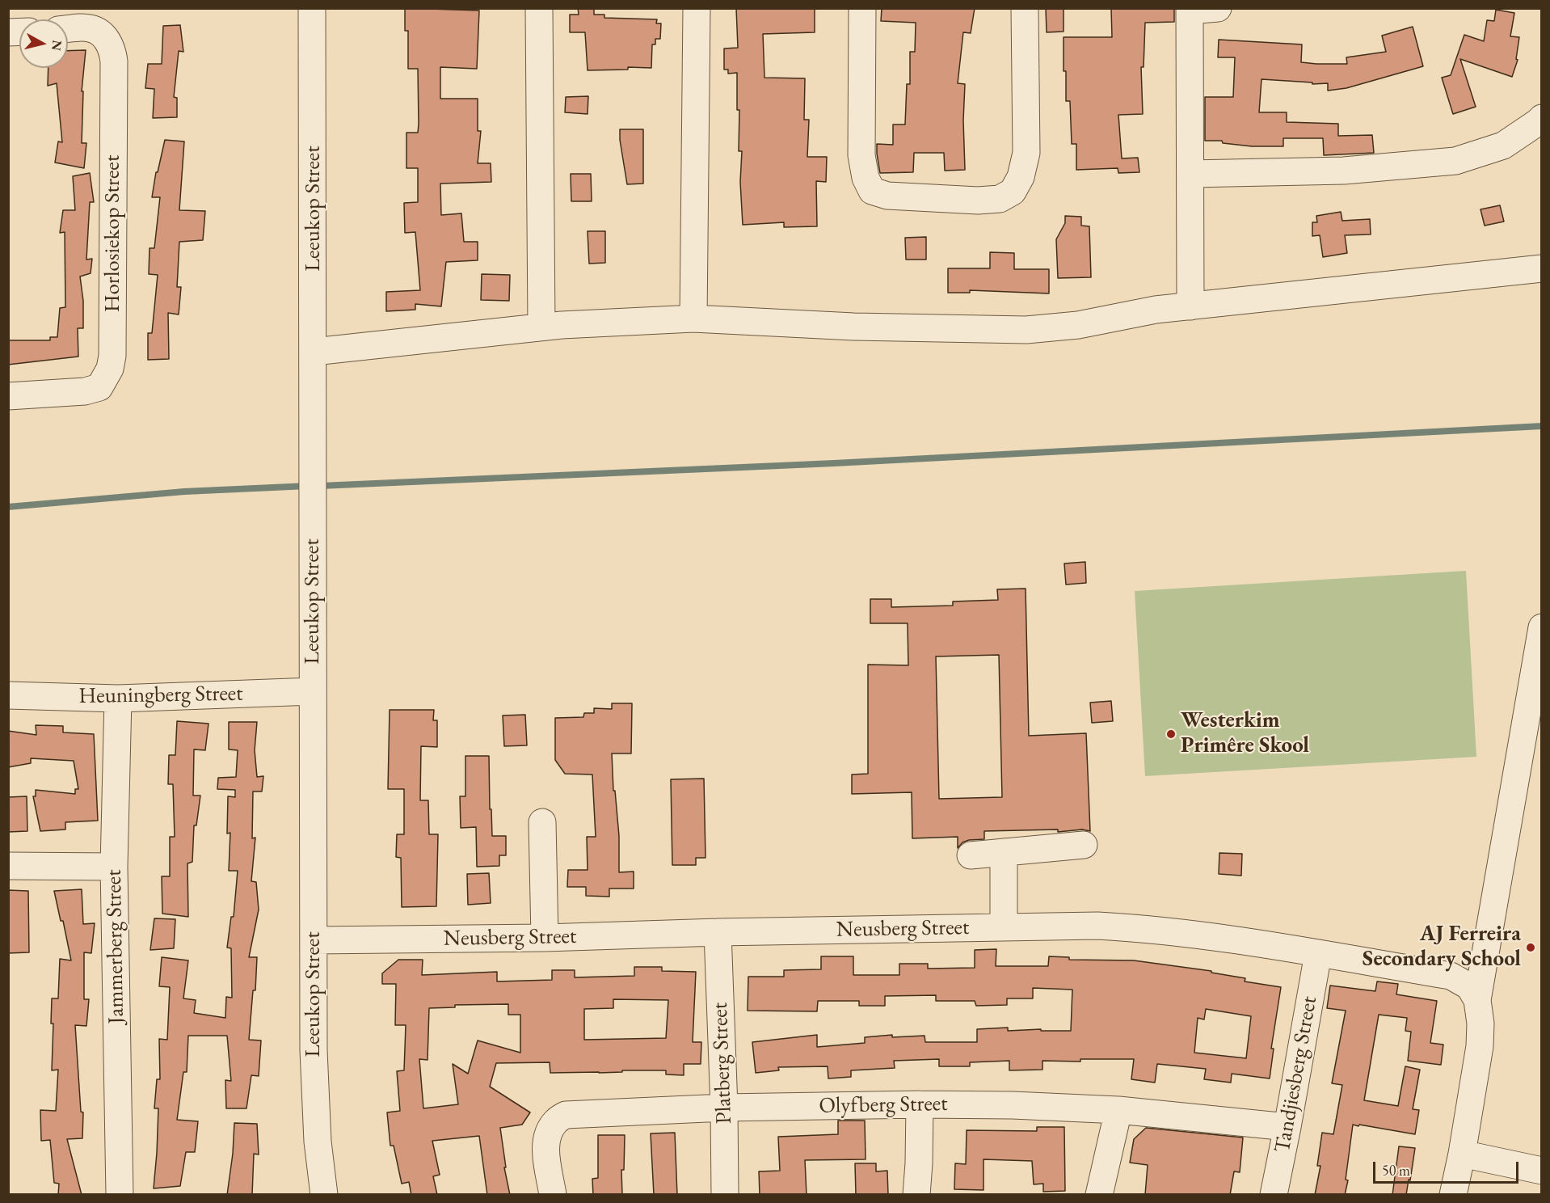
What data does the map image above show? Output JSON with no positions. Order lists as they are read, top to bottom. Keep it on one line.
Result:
{"streets":{"street":["Leeukop Street","Horlosiekop Street","Heuningberg Street","Neusberg Street","Jammerberg Street","Platberg Street","Tandjiesberg Street","Olyfberg Street"]},"crossings":[["Leeukop Street","Heuningberg Street"],["Leeukop Street","Neusberg Street"],["Heuningberg Street","Jammerberg Street"],["Neusberg Street","Platberg Street"],["Neusberg Street","Tandjiesberg Street"],["Platberg Street","Olyfberg Street"],["Tandjiesberg Street","Olyfberg Street"]],"places":["Westerkim Primêre Skool","AJ Ferreira Secondary School"],"scale_bar":"50 m","north":"right"}
